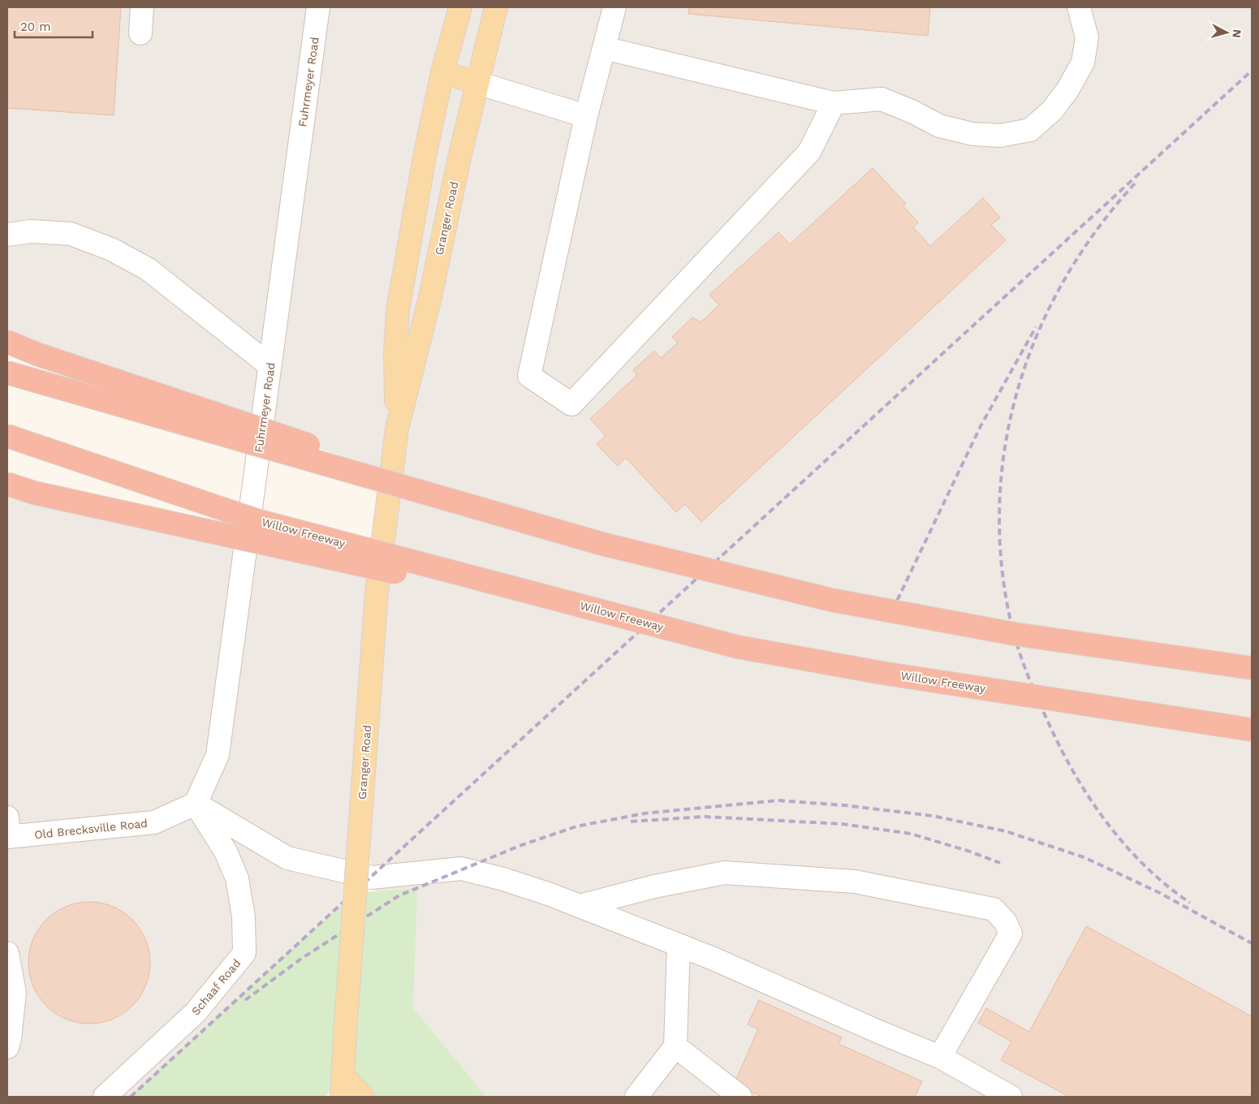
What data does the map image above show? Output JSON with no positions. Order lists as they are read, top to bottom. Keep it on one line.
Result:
{"streets":{"highway":["Willow Freeway"],"main road":["Granger Road"],"street":["Fuhrmeyer Road","Old Brecksville Road","Schaaf Road"]},"crossings":[["Fuhrmeyer Road","Old Brecksville Road"],["Fuhrmeyer Road","Schaaf Road"],["Old Brecksville Road","Schaaf Road"]],"scale_bar":"20 m","north":"right"}
